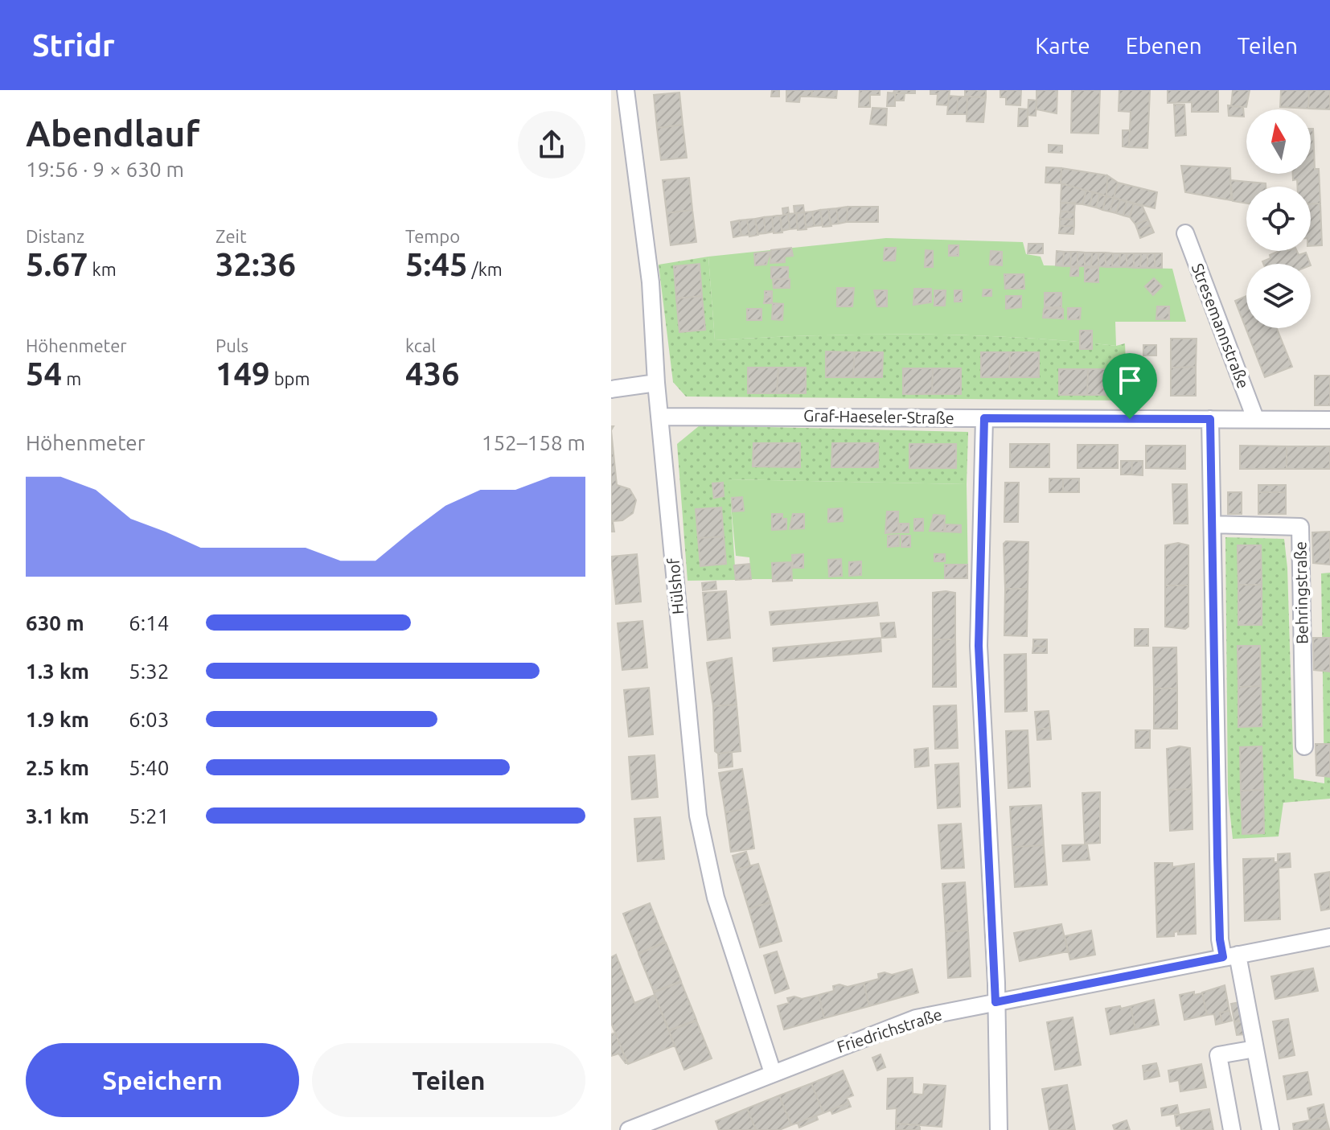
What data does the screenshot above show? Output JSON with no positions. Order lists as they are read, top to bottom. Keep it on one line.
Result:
{"streets":{"street":["Stresemannstraße","Graf-Haeseler-Straße","Hülshof","Behringstraße","Friedrichstraße"]},"crossings":[["Stresemannstraße","Graf-Haeseler-Straße"],["Graf-Haeseler-Straße","Hülshof"],["Hülshof","Friedrichstraße"]],"north":"top","page":{"header":"Stridr","nav":["Karte","Ebenen","Teilen"],"heading":["Abendlauf","19:56 · 9 × 630 m"],"stats":[["Distanz","5.67 km"],["Zeit","32:36"],["Tempo","5:45 /km"],["Höhenmeter","54 m"],["Puls","149 bpm"],["kcal","436"]],"chart":["Höhenmeter","152–158 m"],"list":[{"name":"630 m","note":"6:14"},{"name":"1.3 km","note":"5:32"},{"name":"1.9 km","note":"6:03"},{"name":"2.5 km","note":"5:40"},{"name":"3.1 km","note":"5:21"}],"buttons":["Speichern","Teilen"]}}
